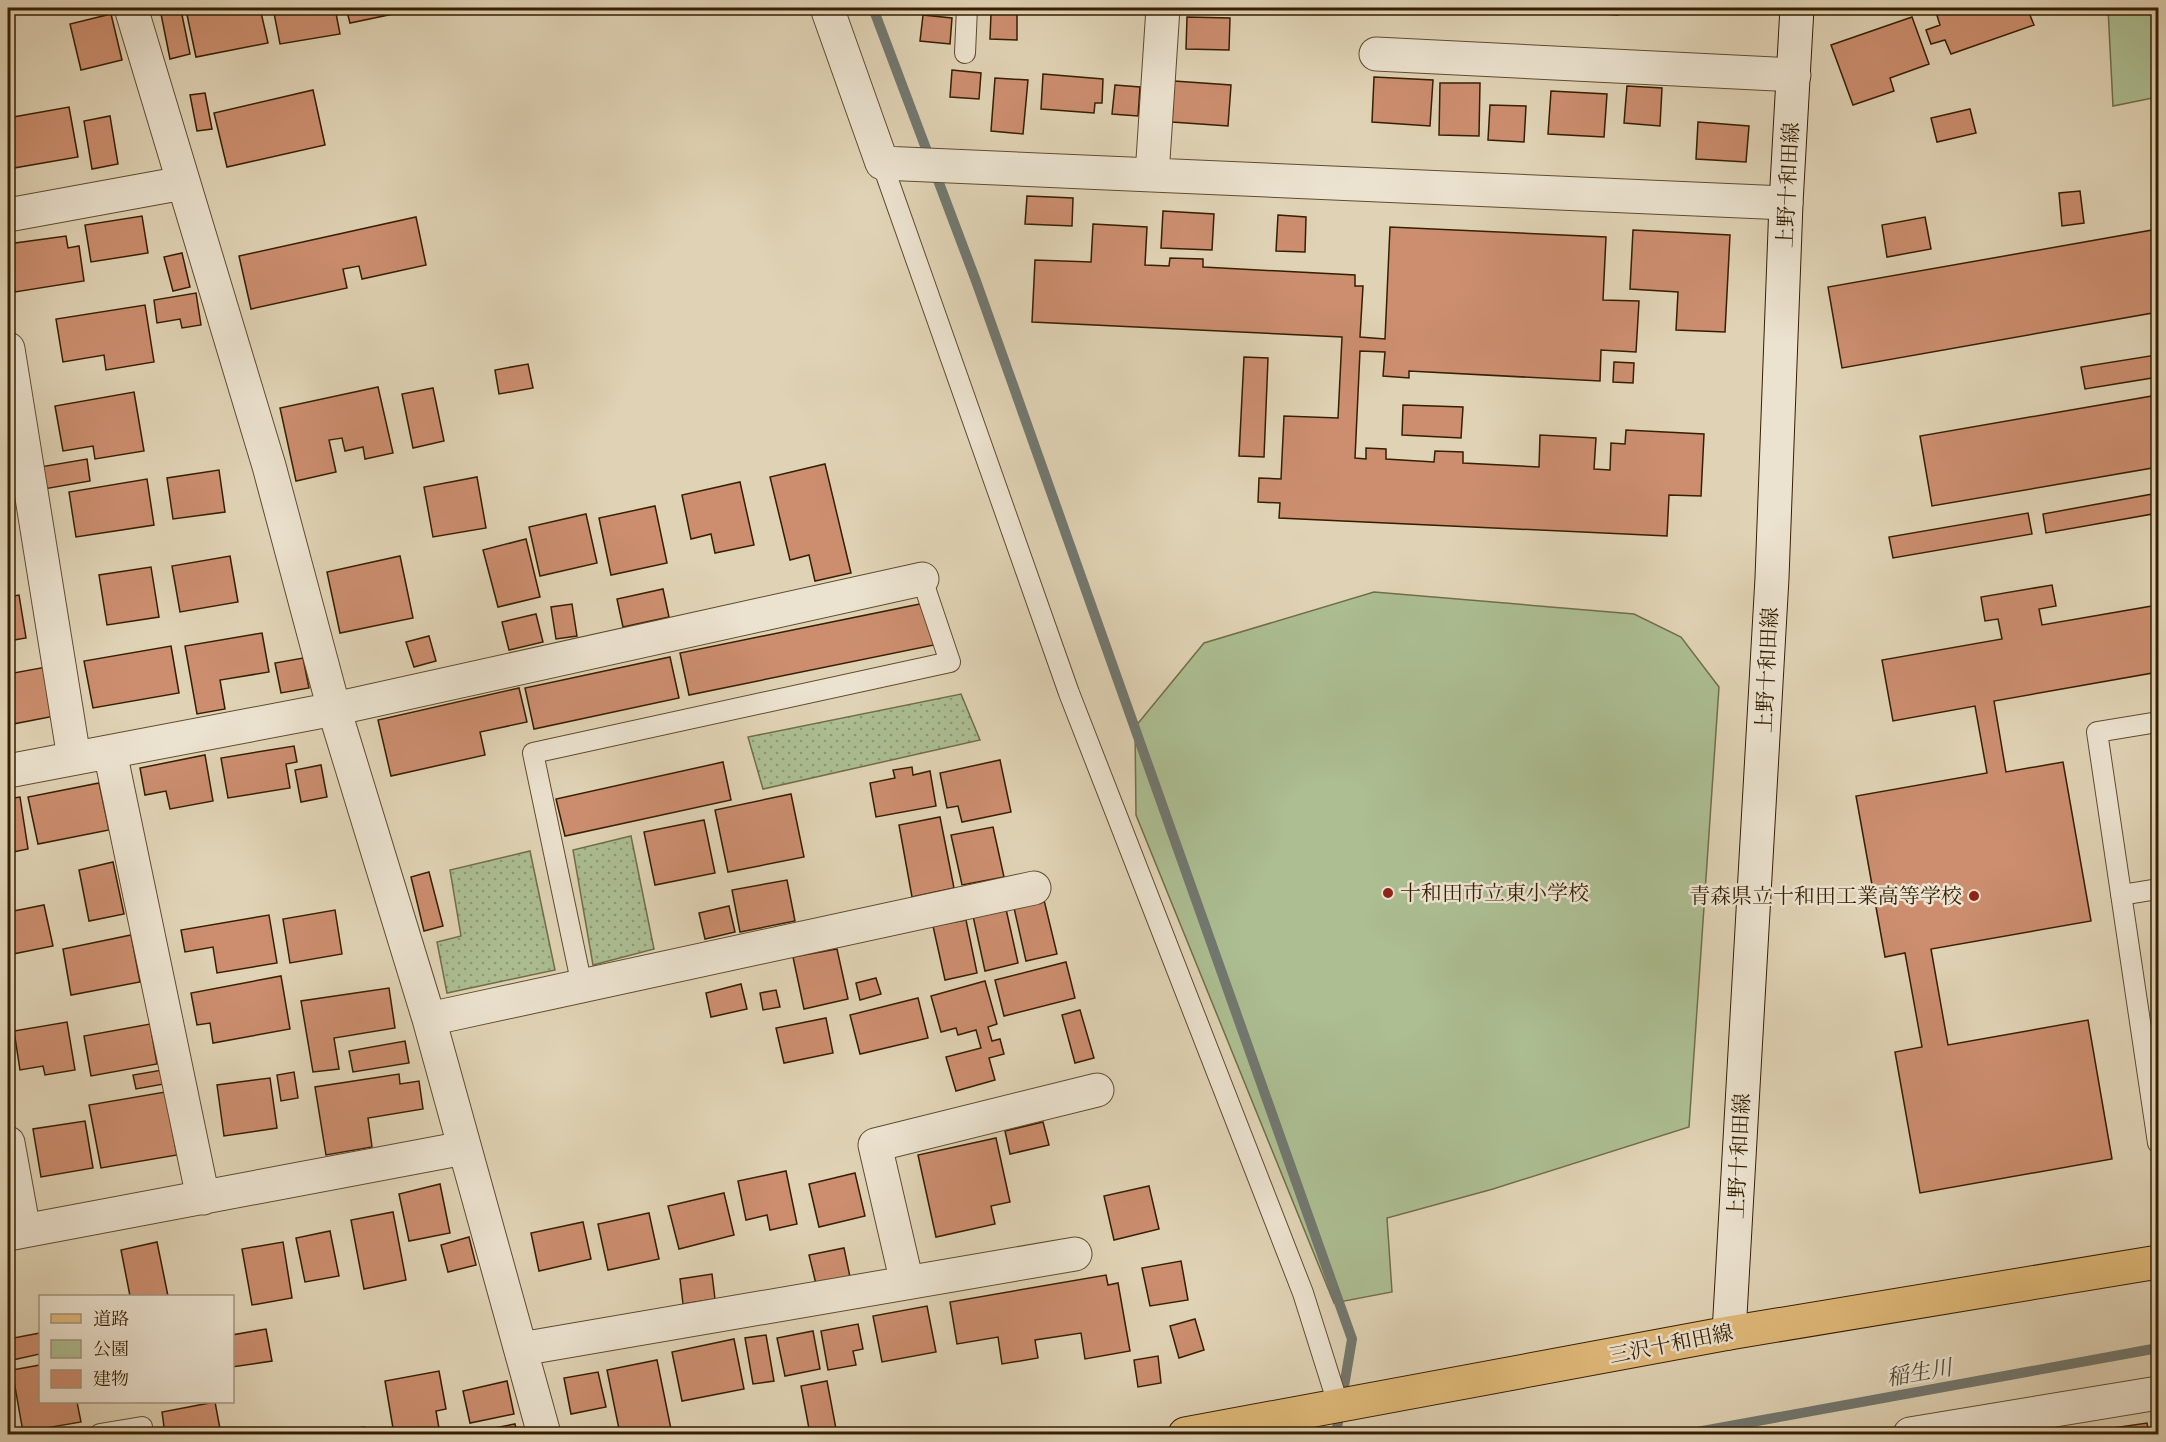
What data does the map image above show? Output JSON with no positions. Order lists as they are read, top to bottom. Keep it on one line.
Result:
{"streets":{"main road":["三沢十和田線"],"street":["上野十和田線"]},"crossings":[["上野十和田線","三沢十和田線"]],"water":["稲生川"],"places":["十和田市立東小学校","青森県立十和田工業高等学校"],"legend":["道路","公園","建物"]}
